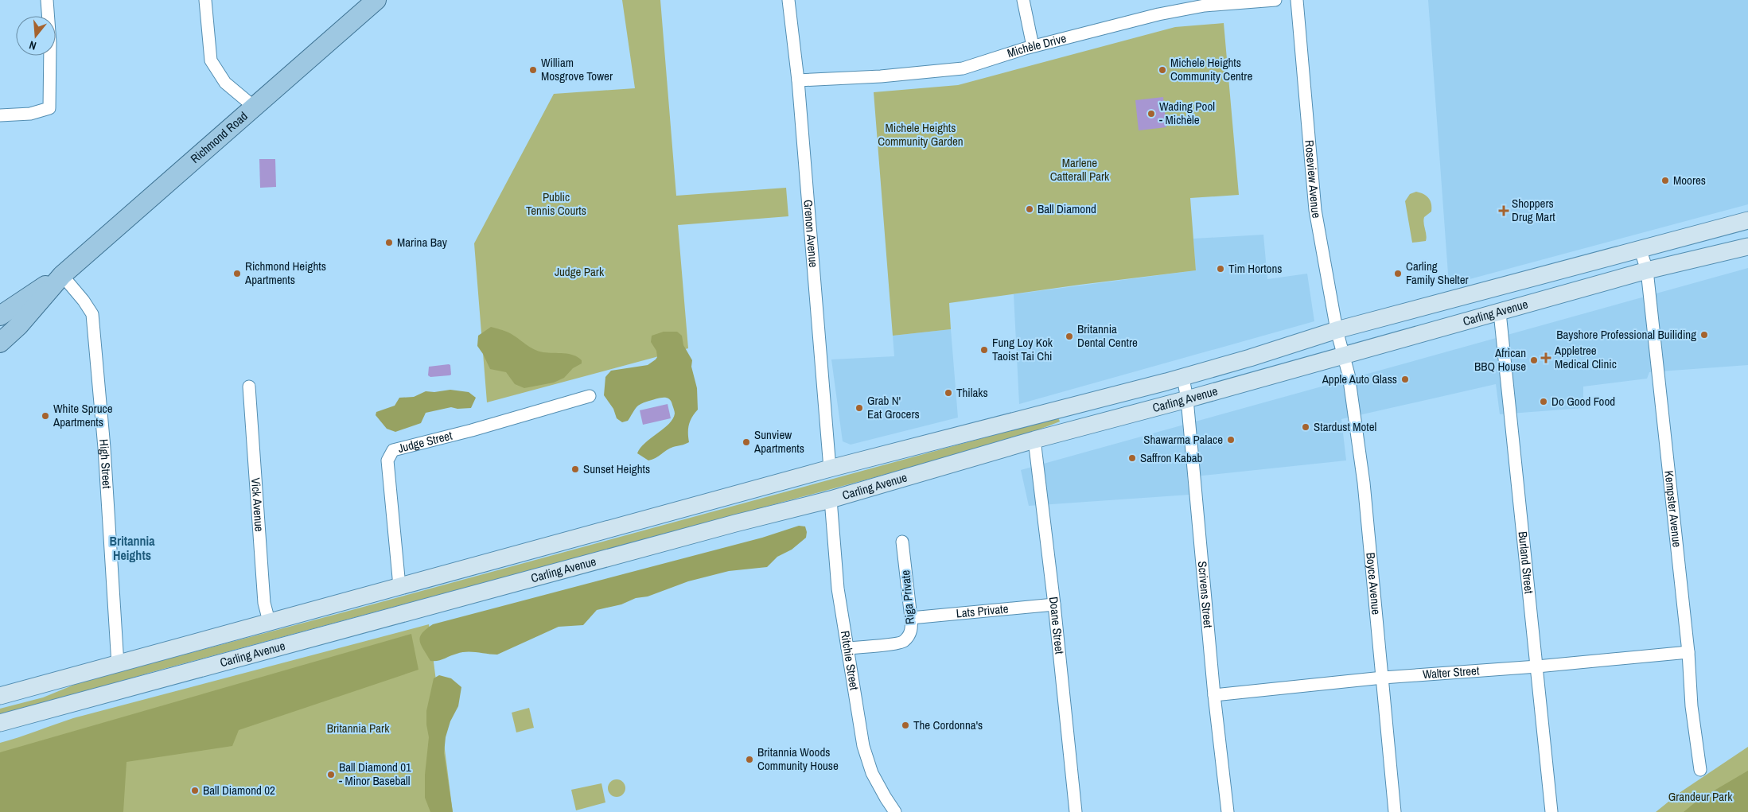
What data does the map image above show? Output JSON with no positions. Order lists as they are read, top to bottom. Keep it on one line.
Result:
{"streets":{"main road":["Richmond Road","Carling Avenue"],"street":["Michèle Drive","Roseview Avenue","Grenon Avenue","Judge Street","High Street","Vick Avenue","Kempster Avenue","Burland Street","Boyce Avenue","Scrivens Street","Riga Private","Lats Private","Doane Street","Ritchie Street","Walter Street"]},"crossings":[["Michèle Drive","Grenon Avenue"],["Richmond Road","High Street"],["Roseview Avenue","Carling Avenue"],["Roseview Avenue","Boyce Avenue"],["Grenon Avenue","Carling Avenue"],["Carling Avenue","Judge Street"],["Carling Avenue","High Street"],["Carling Avenue","Vick Avenue"],["Carling Avenue","Kempster Avenue"],["Carling Avenue","Burland Street"],["Carling Avenue","Boyce Avenue"],["Carling Avenue","Scrivens Street"],["Carling Avenue","Doane Street"],["Carling Avenue","Ritchie Street"],["Kempster Avenue","Walter Street"],["Burland Street","Walter Street"],["Boyce Avenue","Walter Street"],["Scrivens Street","Walter Street"],["Riga Private","Lats Private"],["Riga Private","Ritchie Street"],["Lats Private","Doane Street"]],"districts":["Britannia Heights"],"parks":["Michele Heights Community Garden","Marlene Catterall Park","Public Tennis Courts","Judge Park","Britannia Park","Grandeur Park"],"places":{"other":["William Mosgrove Tower","Michele Heights Community Centre","Wading Pool - Michèle","Moores","Ball Diamond","Marina Bay","Tim Hortons","Richmond Heights Apartments","Carling Family Shelter","Bayshore Professional Builiding","Britannia Dental Centre","Fung Loy Kok Taoist Tai Chi","African BBQ House","Apple Auto Glass","Thilaks","Do Good Food","Grab N' Eat Grocers","White Spruce Apartments","Stardust Motel","Shawarma Palace","Sunview Apartments","Saffron Kabab","Sunset Heights","The Cordonna's","Britannia Woods Community House","Ball Diamond 01 - Minor Baseball","Ball Diamond 02"],"health":["Shoppers Drug Mart","Appletree Medical Clinic"]},"north":"bottom"}
